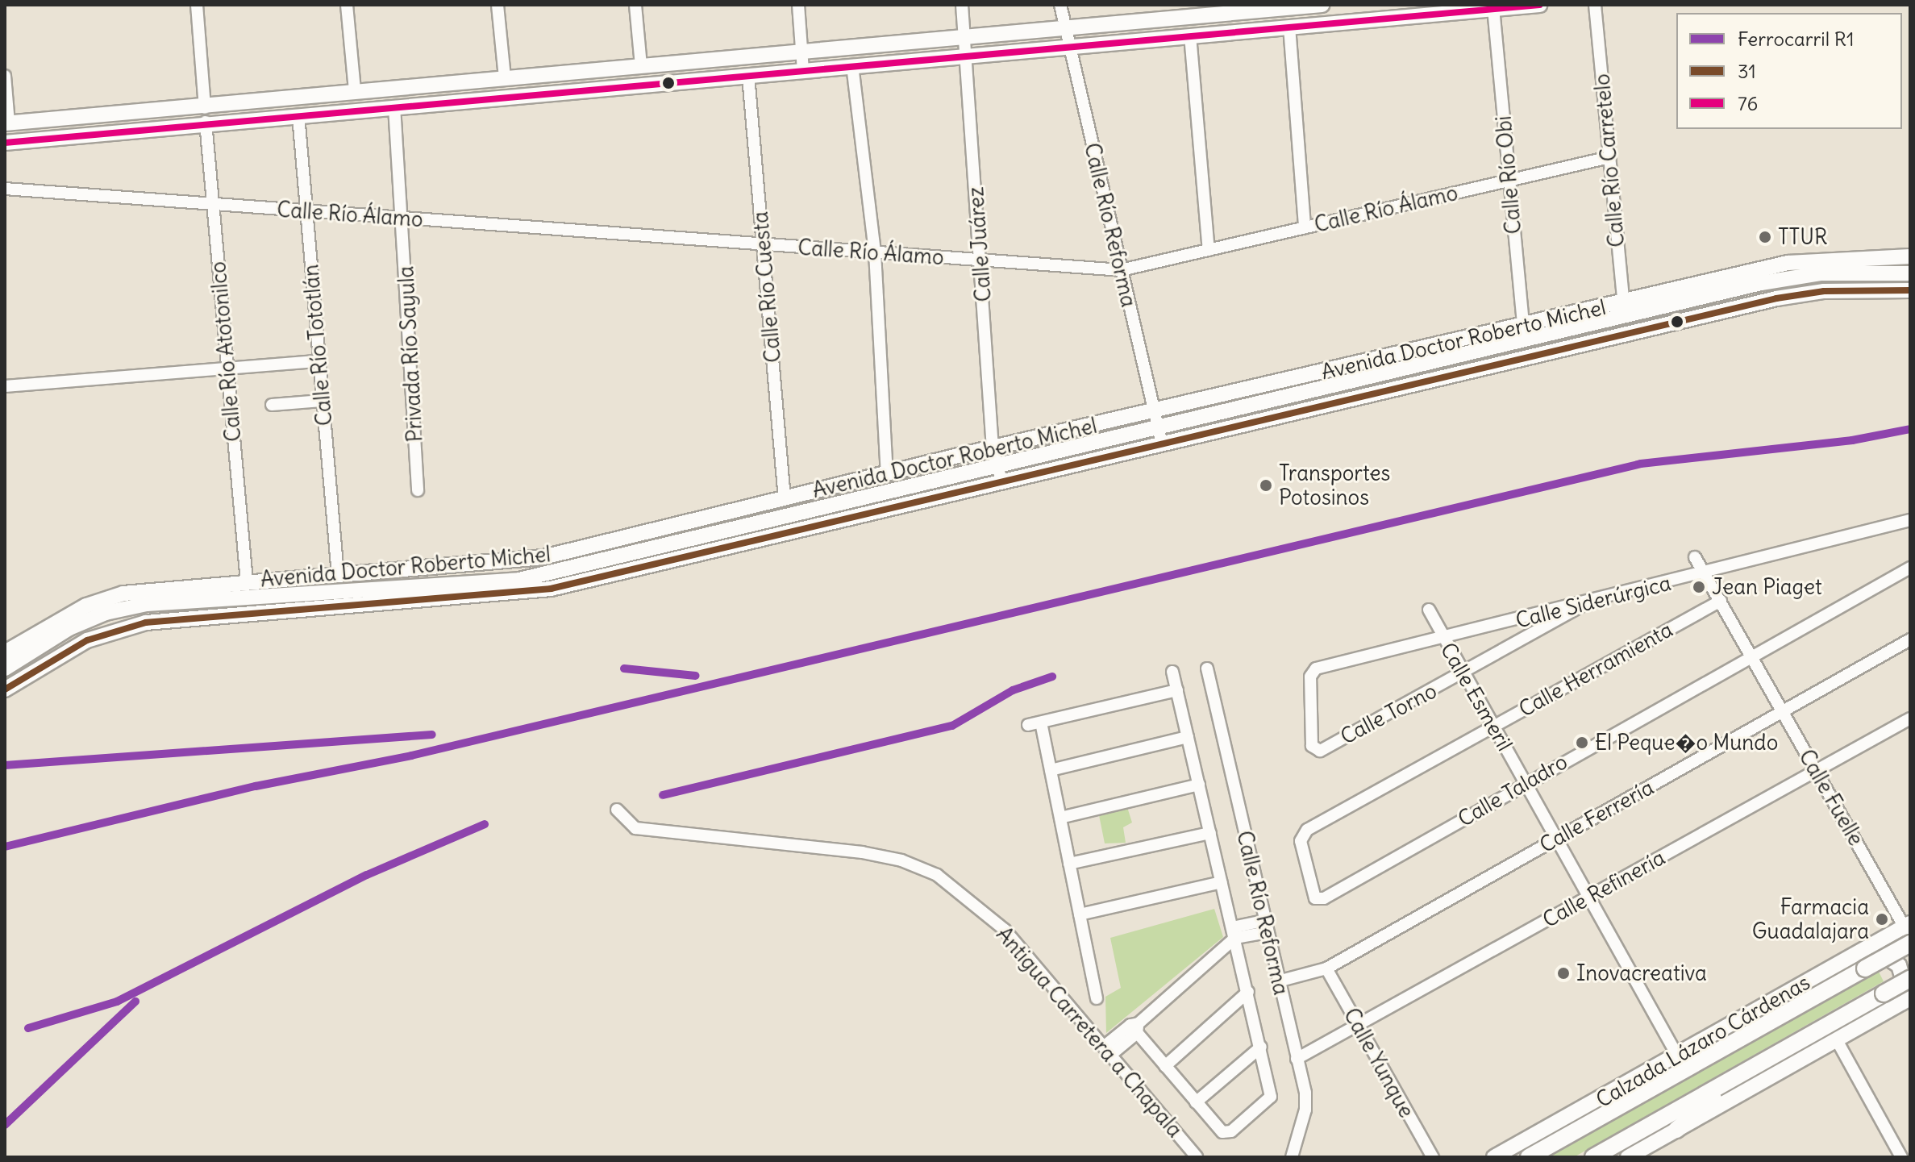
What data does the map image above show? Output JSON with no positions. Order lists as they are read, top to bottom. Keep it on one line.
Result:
{"streets":{"highway":["Calzada Lázaro Cárdenas"],"main road":["Avenida Doctor Roberto Michel"],"street":["Calle Río Carretelo","Calle Río Obi","Calle Río Álamo","Calle Río Reforma","Calle Juárez","Calle Río Cuesta","Calle Río Tototlán","Calle Río Atotonilco","Privada Río Sayula","Calle Siderúrgica","Calle Herramienta","Calle Esmeril","Calle Torno","Calle Taladro","Calle Fuelle","Calle Ferrería","Calle Refinería","Antigua Carretera a Chapala","Calle Yunque"]},"crossings":[["Calle Río Carretelo","Calle Río Álamo"],["Calle Río Carretelo","Avenida Doctor Roberto Michel"],["Calle Río Obi","Calle Río Álamo"],["Calle Río Obi","Avenida Doctor Roberto Michel"],["Calle Río Álamo","Calle Río Reforma"],["Calle Río Álamo","Calle Juárez"],["Calle Río Álamo","Calle Río Cuesta"],["Calle Río Álamo","Calle Río Tototlán"],["Calle Río Álamo","Calle Río Atotonilco"],["Calle Río Álamo","Privada Río Sayula"],["Calle Río Reforma","Avenida Doctor Roberto Michel"],["Calle Río Reforma","Calle Ferrería"],["Calle Río Reforma","Calle Refinería"],["Calle Juárez","Avenida Doctor Roberto Michel"],["Calle Río Cuesta","Avenida Doctor Roberto Michel"],["Avenida Doctor Roberto Michel","Calle Río Tototlán"],["Avenida Doctor Roberto Michel","Calle Río Atotonilco"],["Calle Siderúrgica","Calle Esmeril"],["Calle Siderúrgica","Calle Torno"],["Calle Siderúrgica","Calle Fuelle"],["Calle Herramienta","Calle Esmeril"],["Calle Herramienta","Calle Taladro"],["Calle Herramienta","Calle Fuelle"],["Calle Esmeril","Calle Torno"],["Calle Esmeril","Calle Taladro"],["Calle Esmeril","Calle Ferrería"],["Calle Esmeril","Calle Refinería"],["Calle Esmeril","Calzada Lázaro Cárdenas"],["Calle Taladro","Calle Fuelle"],["Calle Fuelle","Calle Ferrería"],["Calle Fuelle","Calle Refinería"],["Calle Fuelle","Calzada Lázaro Cárdenas"],["Calle Ferrería","Calle Yunque"],["Calle Refinería","Calle Yunque"]],"places":["TTUR","Transportes Potosinos","Jean Piaget","El Peque�o Mundo","Farmacia Guadalajara","Inovacreativa"],"lines":["transit line 76","transit line 31","rail line R1"],"legend":["Ferrocarril R1","31","76"]}
